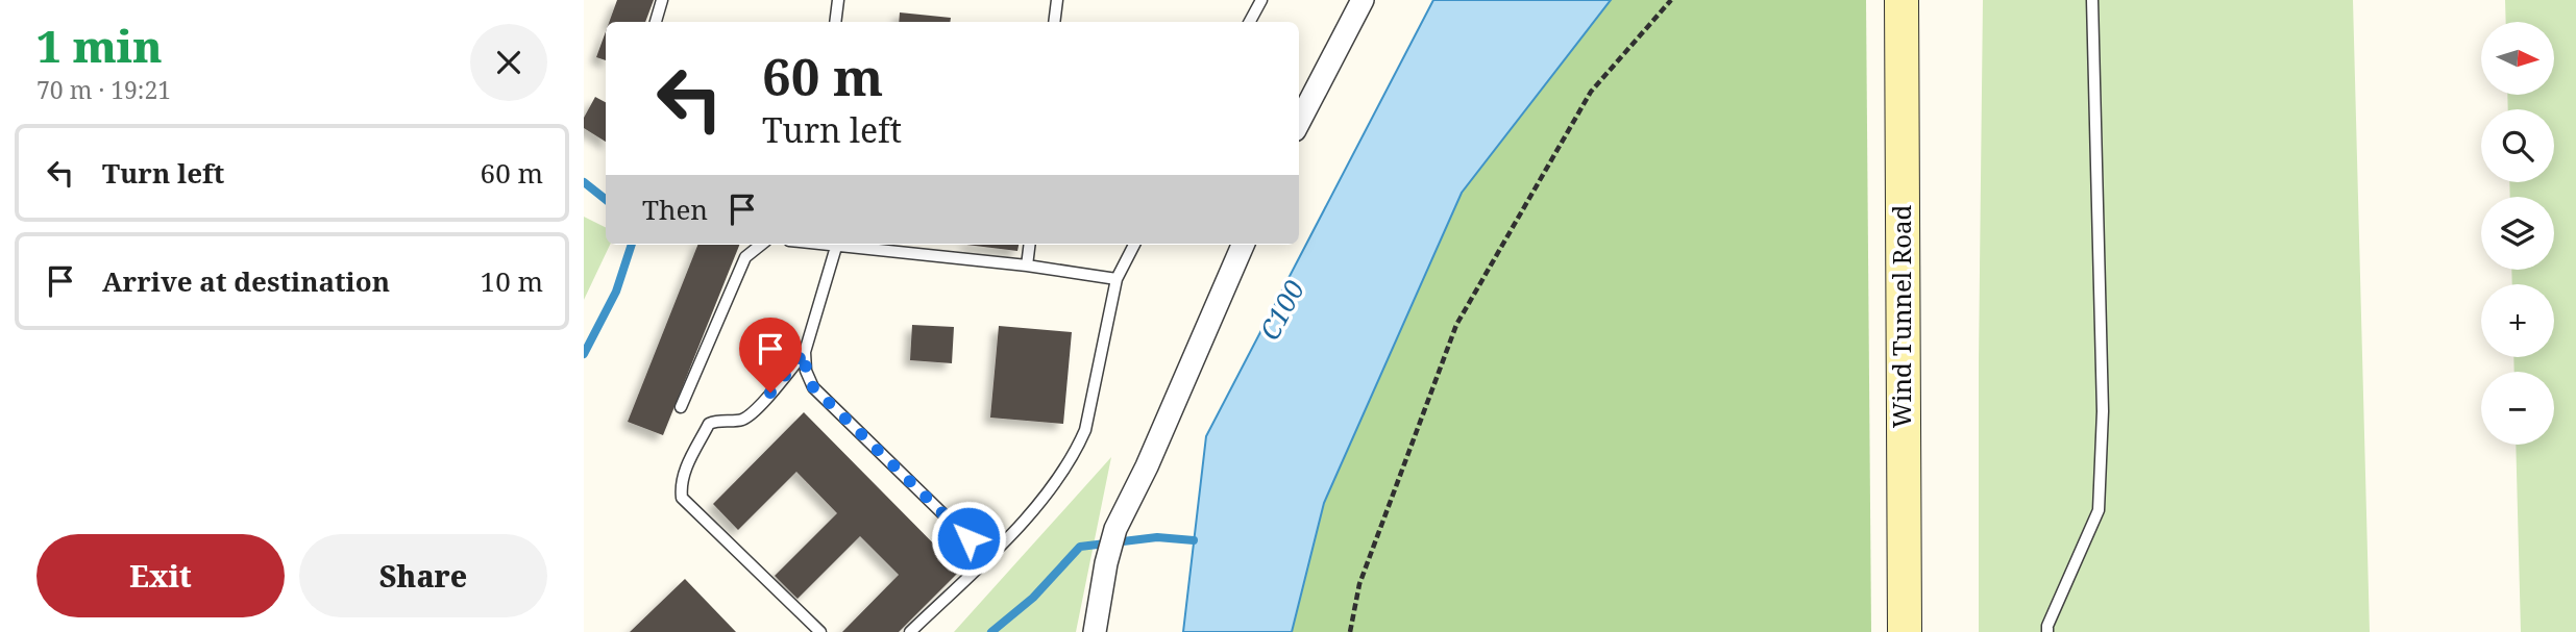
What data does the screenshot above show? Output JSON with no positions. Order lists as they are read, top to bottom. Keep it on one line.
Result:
{"streets":{"street":["Wind Tunnel Road"]},"water":["C100"],"north":"right","page":{"heading":["1 min","70 m · 19:21"],"map_buttons":["+","−"],"turn":["60 m","Turn left"],"list":[{"name":"Turn left","value":"60 m"},{"name":"Arrive at destination","value":"10 m"}],"then":"Then","buttons":["Exit","Share"]}}
